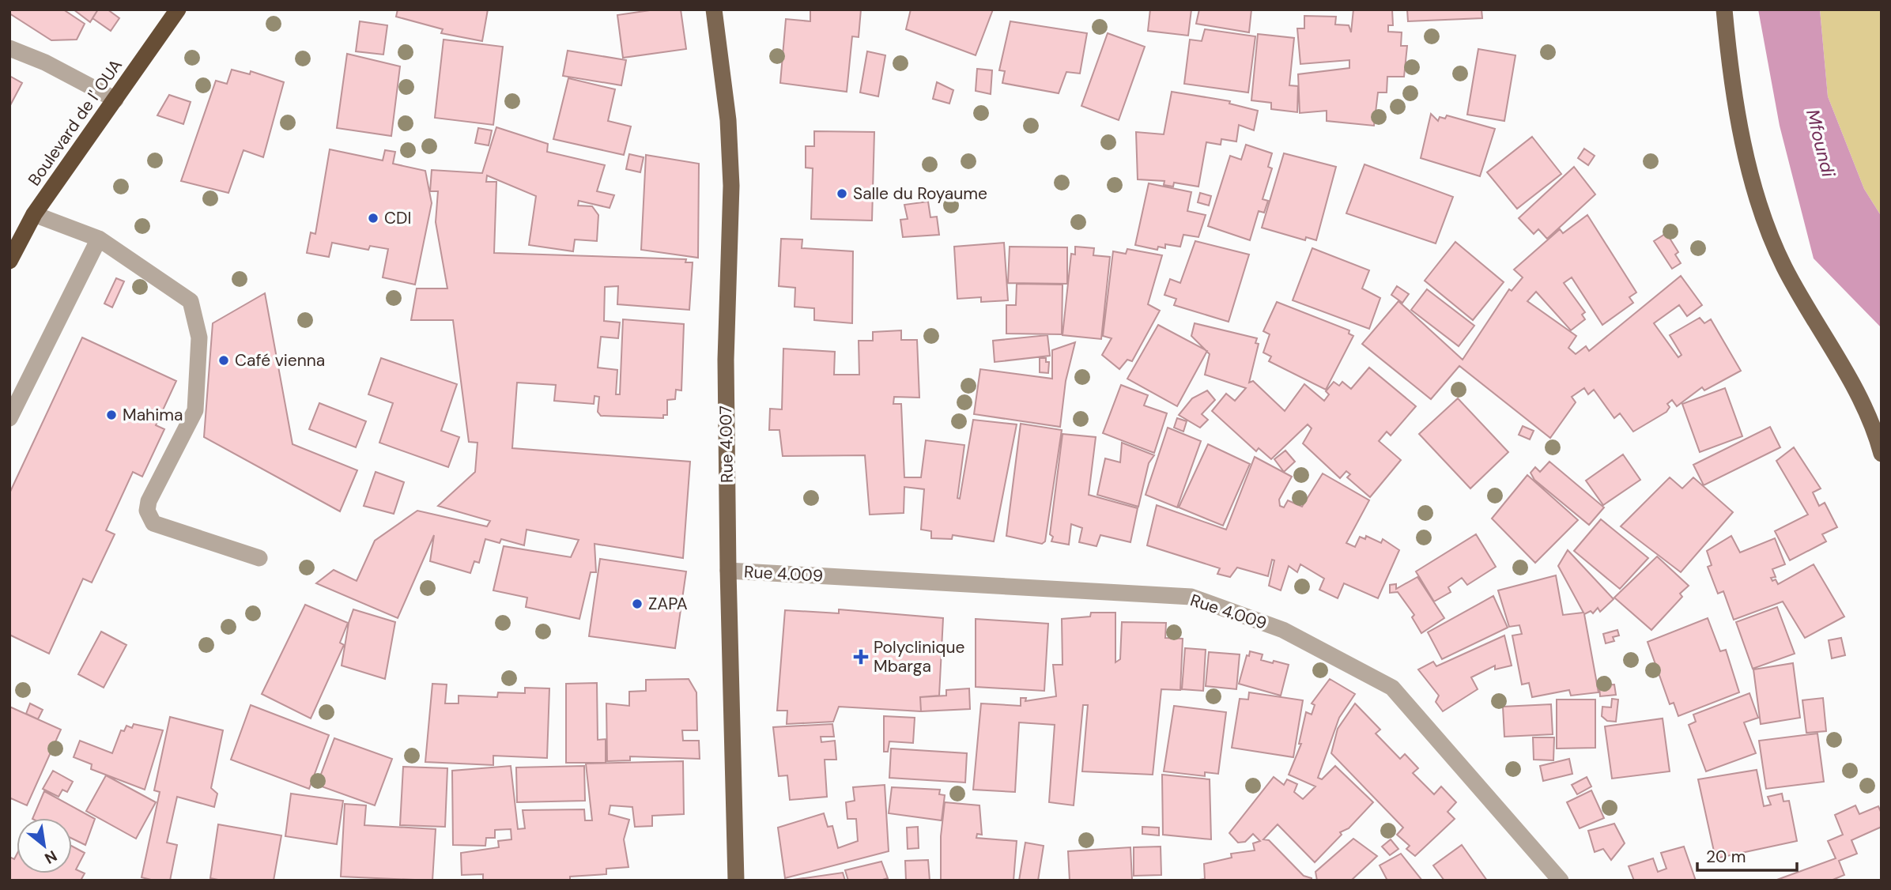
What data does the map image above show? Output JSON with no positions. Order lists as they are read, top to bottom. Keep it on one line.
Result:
{"streets":{"highway":["Boulevard de l' OUA"],"main road":["Rue 4.007"],"street":["Rue 4.009"]},"crossings":[["Rue 4.007","Rue 4.009"]],"water":["Mfoundi"],"places":{"other":["Salle du Royaume","CDI","Café vienna","Mahima","ZAPA"],"health":["Polyclinique Mbarga"]},"scale_bar":"20 m","north":"bottom right"}
